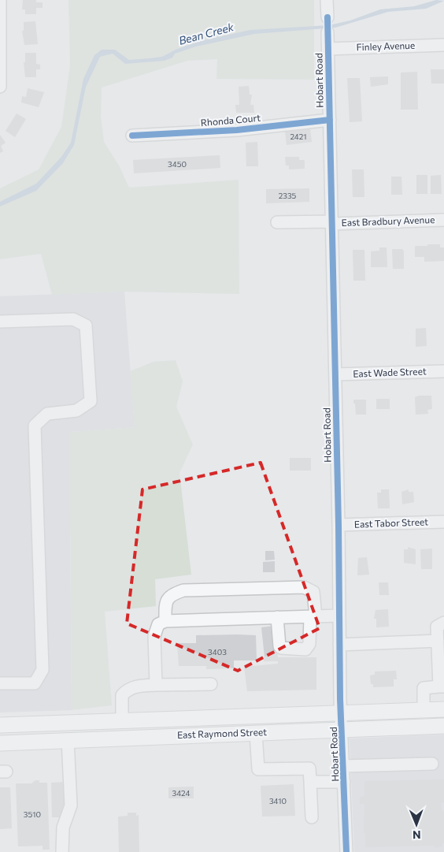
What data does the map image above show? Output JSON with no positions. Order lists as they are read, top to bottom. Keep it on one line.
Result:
{"streets":{"main road":["East Raymond Street"],"street":["Finley Avenue","Hobart Road","Rhonda Court","East Bradbury Avenue","East Wade Street","East Tabor Street"]},"crossings":[["Finley Avenue","Hobart Road"],["Hobart Road","Rhonda Court"],["Hobart Road","East Bradbury Avenue"],["Hobart Road","East Wade Street"],["Hobart Road","East Tabor Street"],["Hobart Road","East Raymond Street"]],"water":["Bean Creek"],"house_numbers":["2421","3450","2335","3403","3424","3410","3510"],"north":"bottom"}
